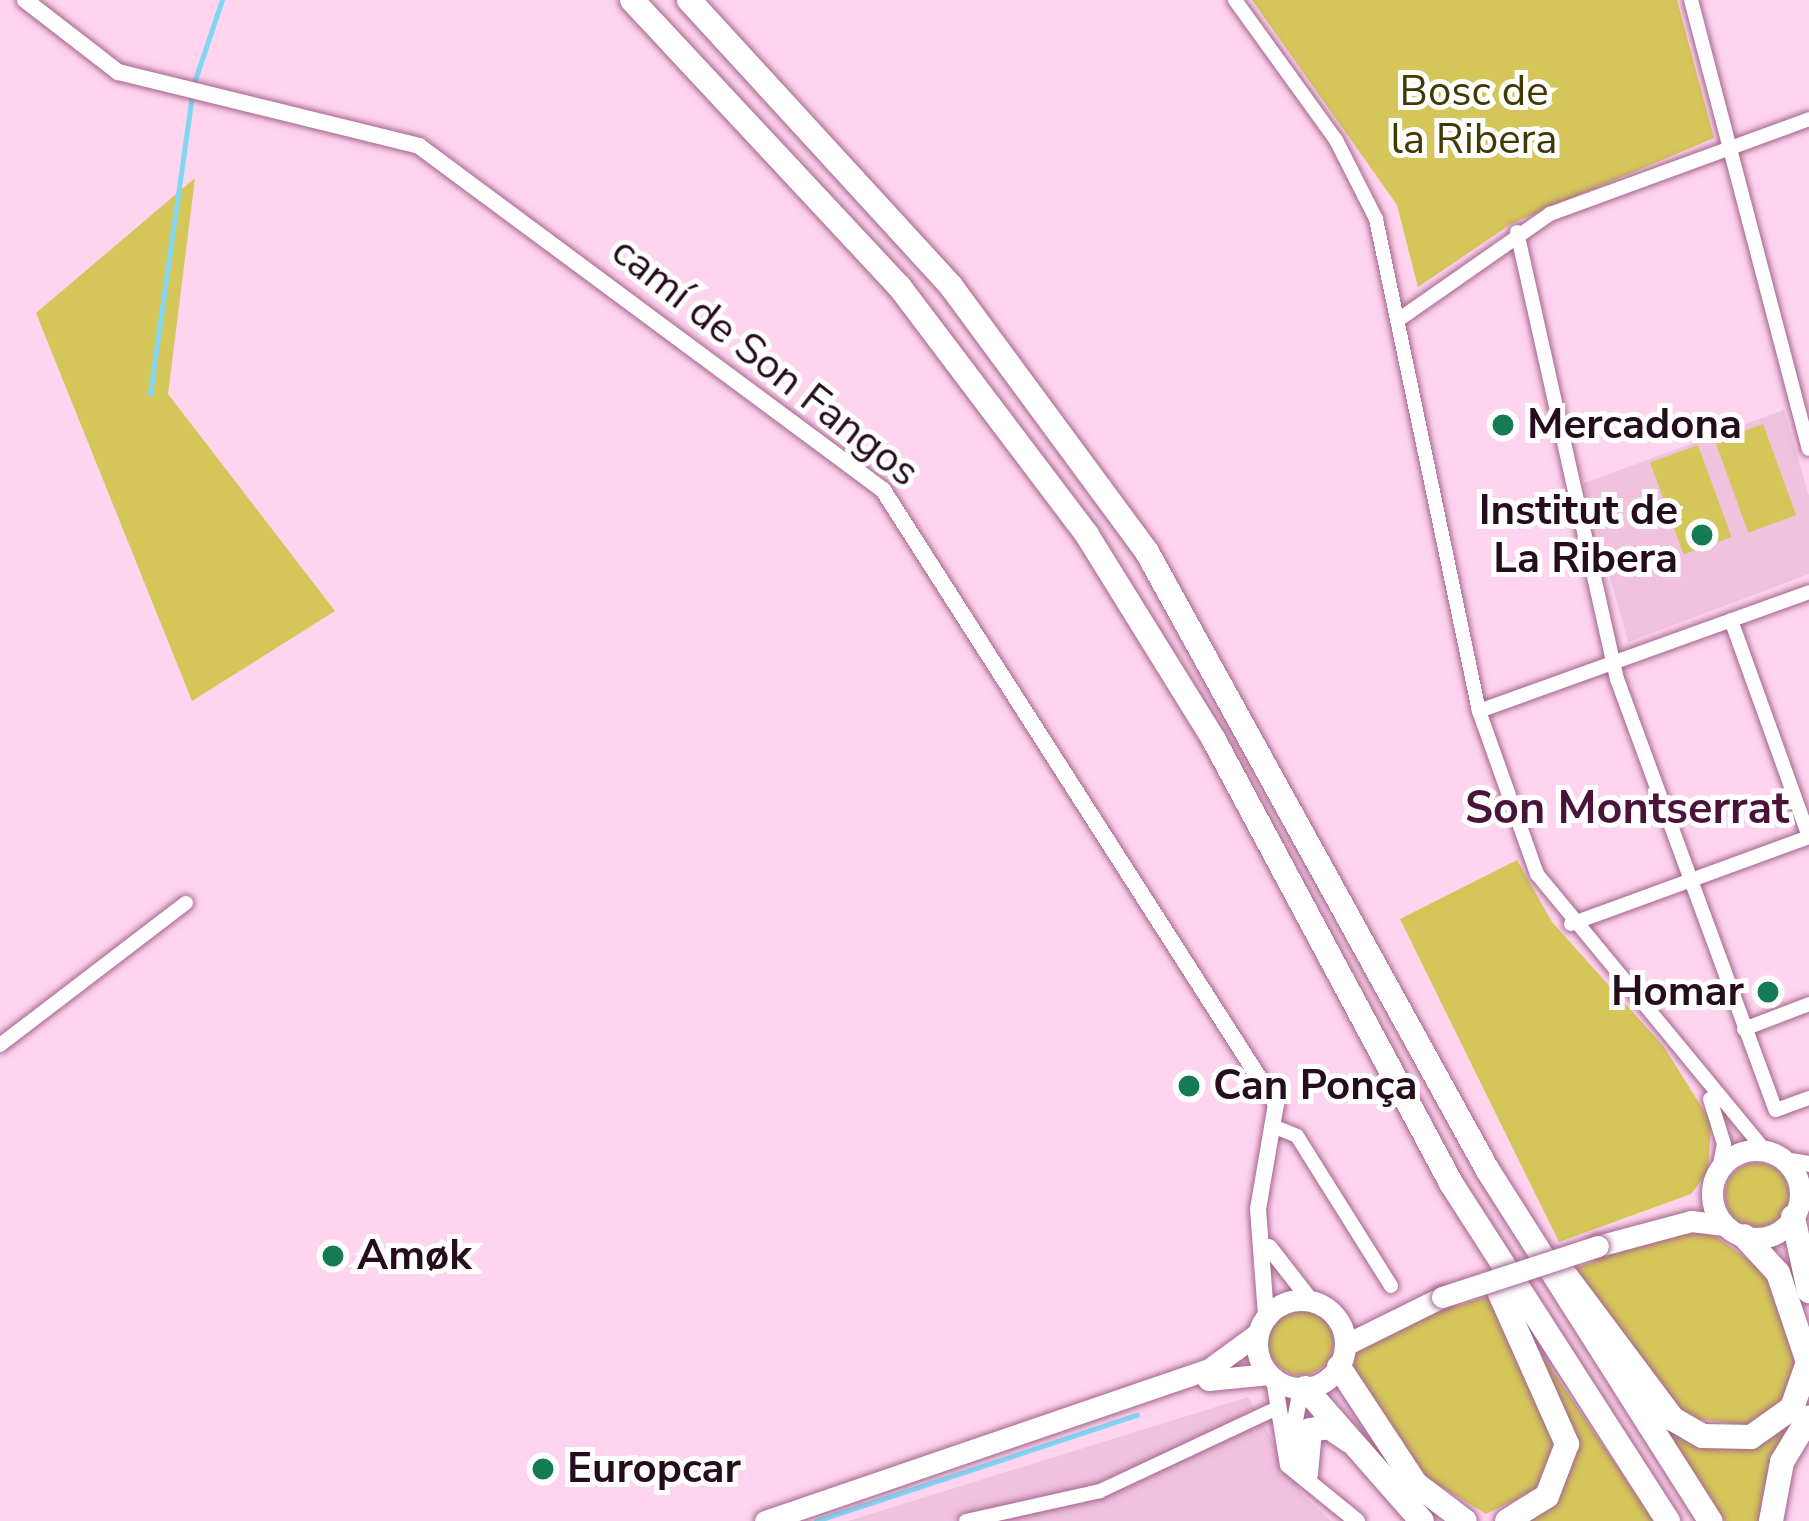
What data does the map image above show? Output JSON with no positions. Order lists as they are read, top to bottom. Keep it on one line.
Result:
{"streets":{"street":["camí de Son Fangos"]},"districts":["Son Montserrat"],"parks":["Bosc de la Ribera"],"places":["Mercadona","Institut de La Ribera","Homar","Can Ponça","Amøk","Europcar"]}
